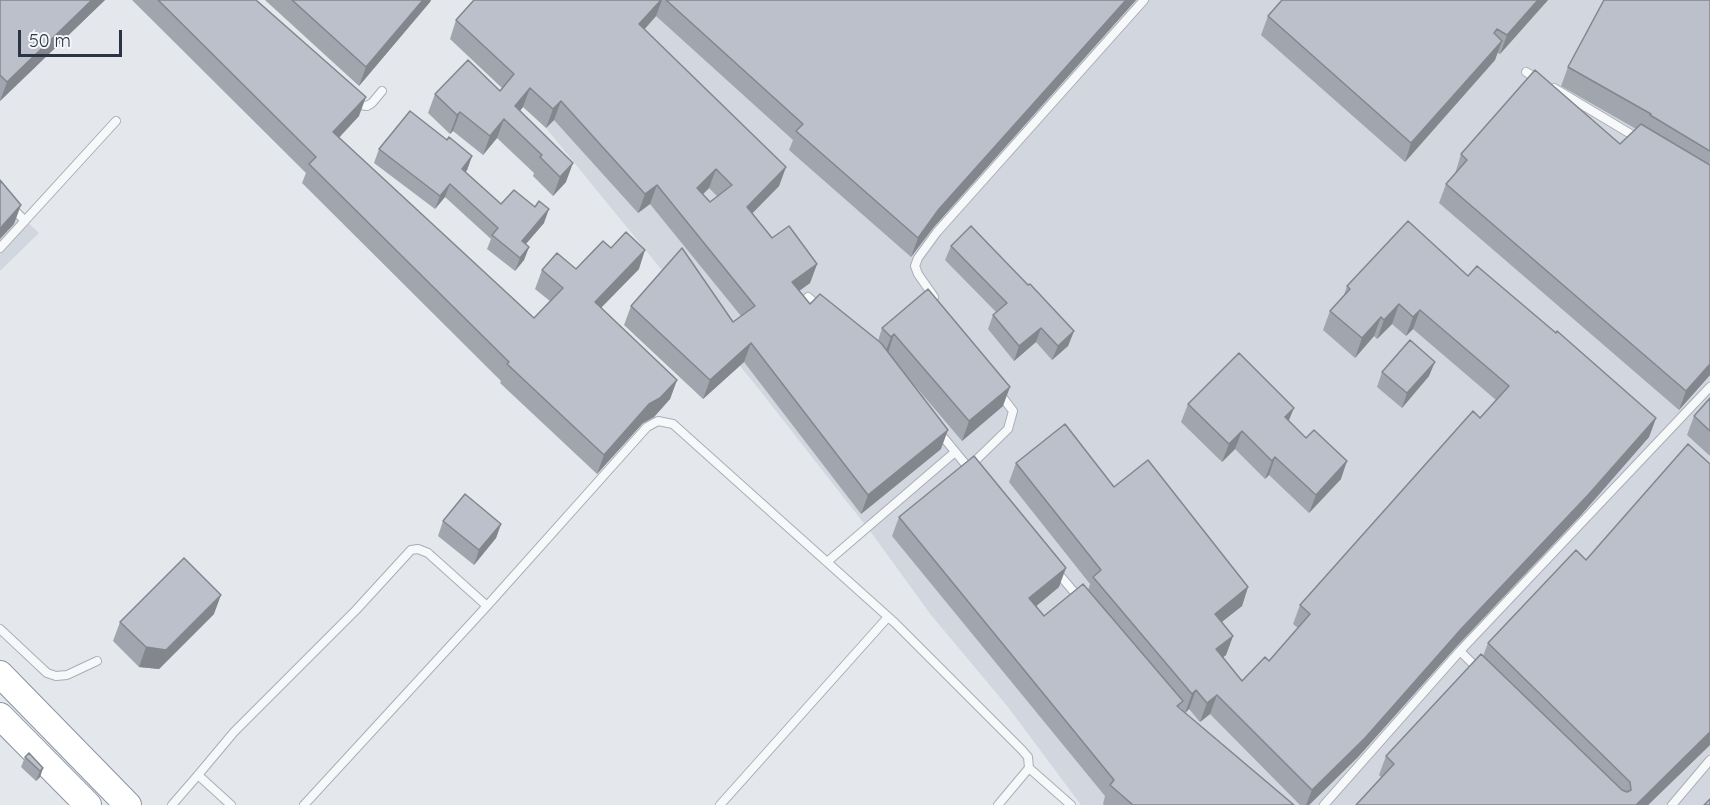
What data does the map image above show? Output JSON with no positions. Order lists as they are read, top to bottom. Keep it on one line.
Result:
{"scale_bar":"50 m"}
